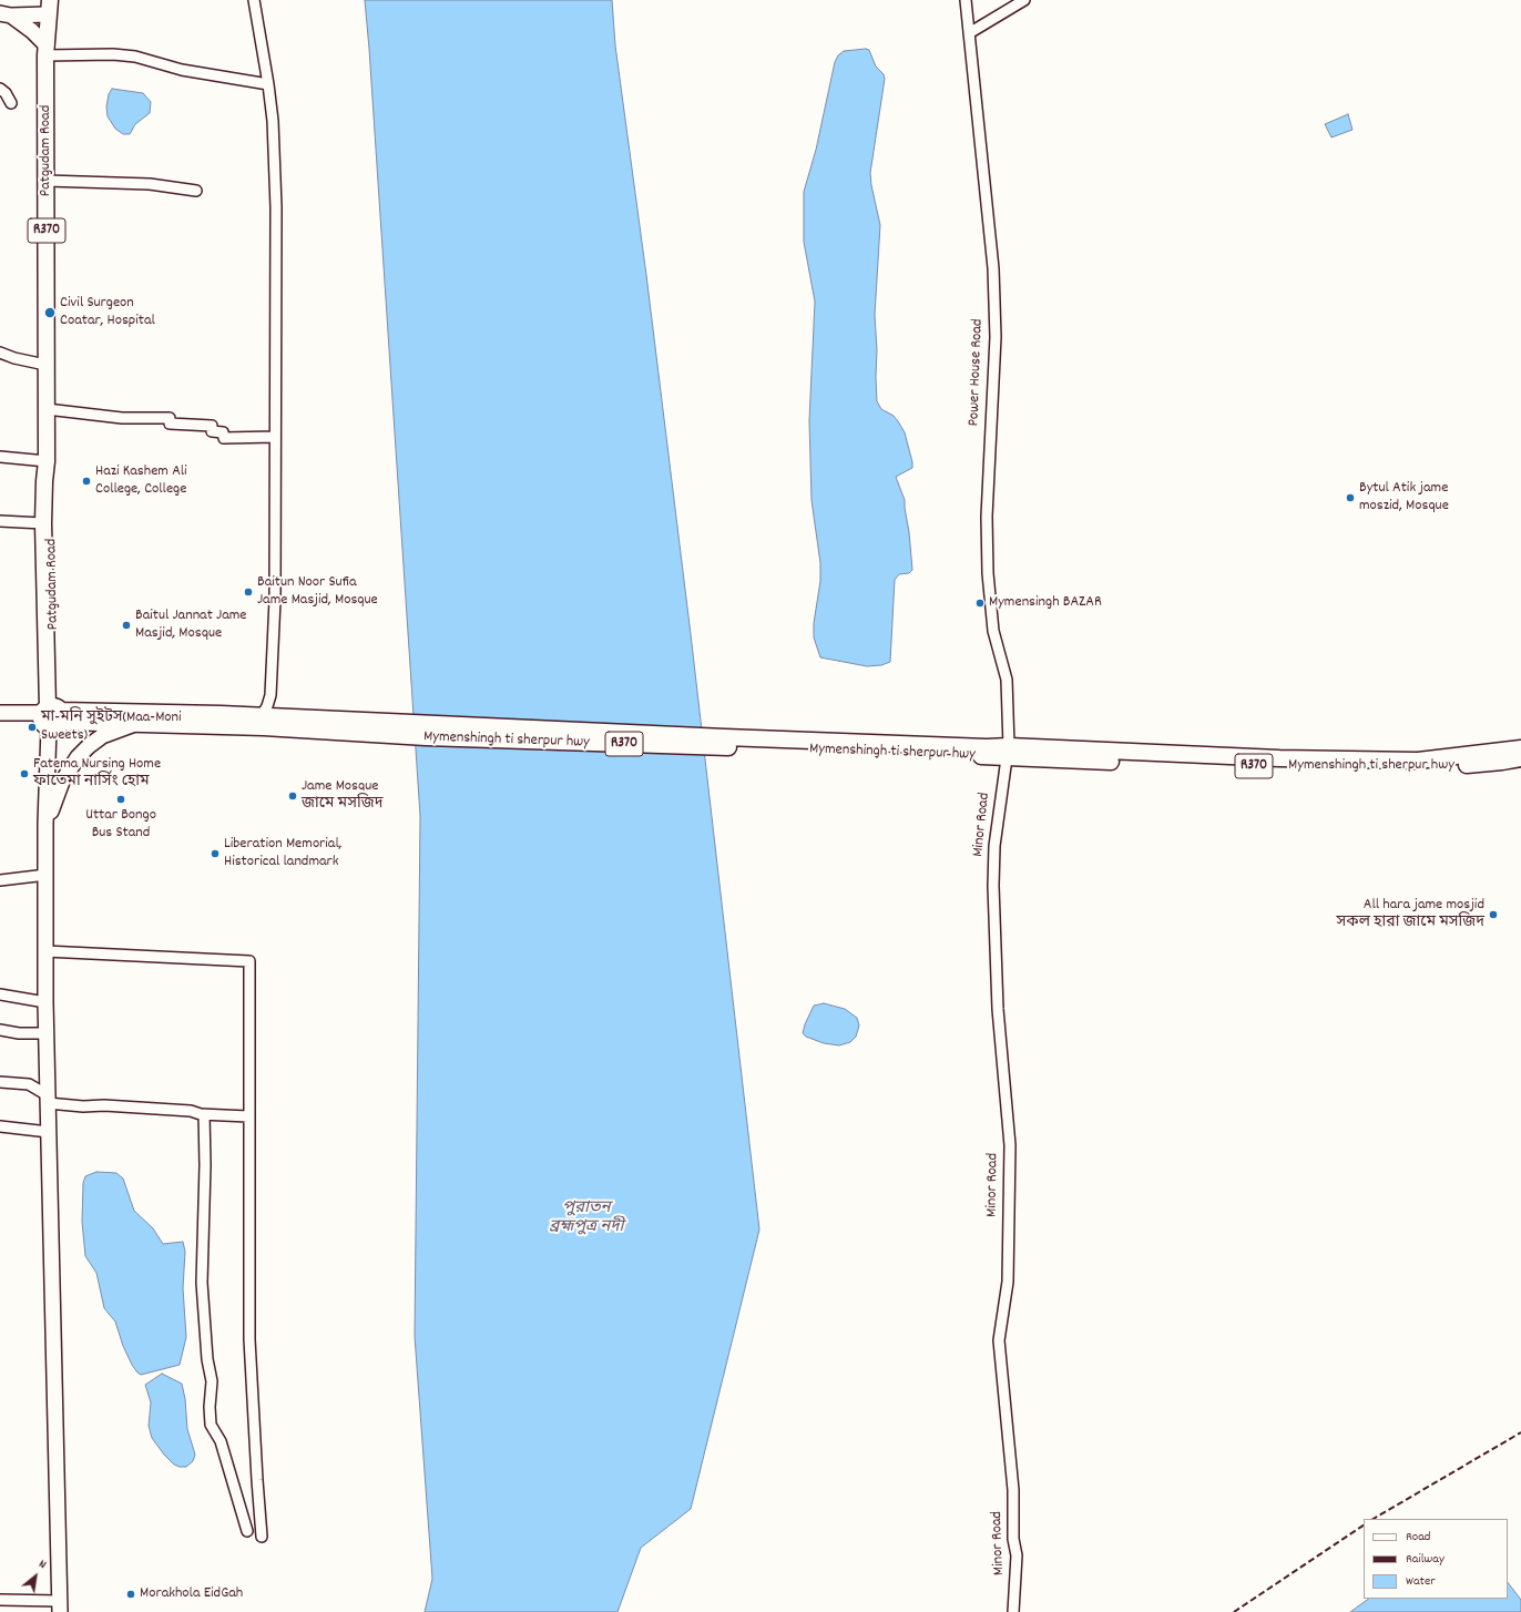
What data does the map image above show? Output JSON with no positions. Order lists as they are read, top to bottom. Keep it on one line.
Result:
{"streets":{"main road":["Patgudam Road","R370","Mymenshingh ti sherpur hwy"],"street":["Power House Road","Minor Road"]},"crossings":[["Power House Road","Mymenshingh ti sherpur hwy"],["Power House Road","Minor Road"],["Mymenshingh ti sherpur hwy","Minor Road"]],"water":["পুরাতন ব্রহ্মপুত্র নদী"],"places":["Civil Surgeon Coatar, Hospital","Hazi Kashem Ali College, College","Bytul Atik jame moszid, Mosque","Baitun Noor Sufia Jame Masjid, Mosque","Mymensingh BAZAR","Baitul Jannat Jame Masjid, Mosque","মা-মনি সুইটস(Maa-Moni Sweets)","Fatema Nursing Home ফাতেমা নার্সিং হোম","Jame Mosque জামে মসজিদ","Uttar Bongo Bus Stand","Liberation Memorial, Historical landmark","All hara jame mosjid সকল হারা জামে মসজিদ","Morakhola EidGah"],"legend":["Road","Railway","Water"],"north":"top right"}
